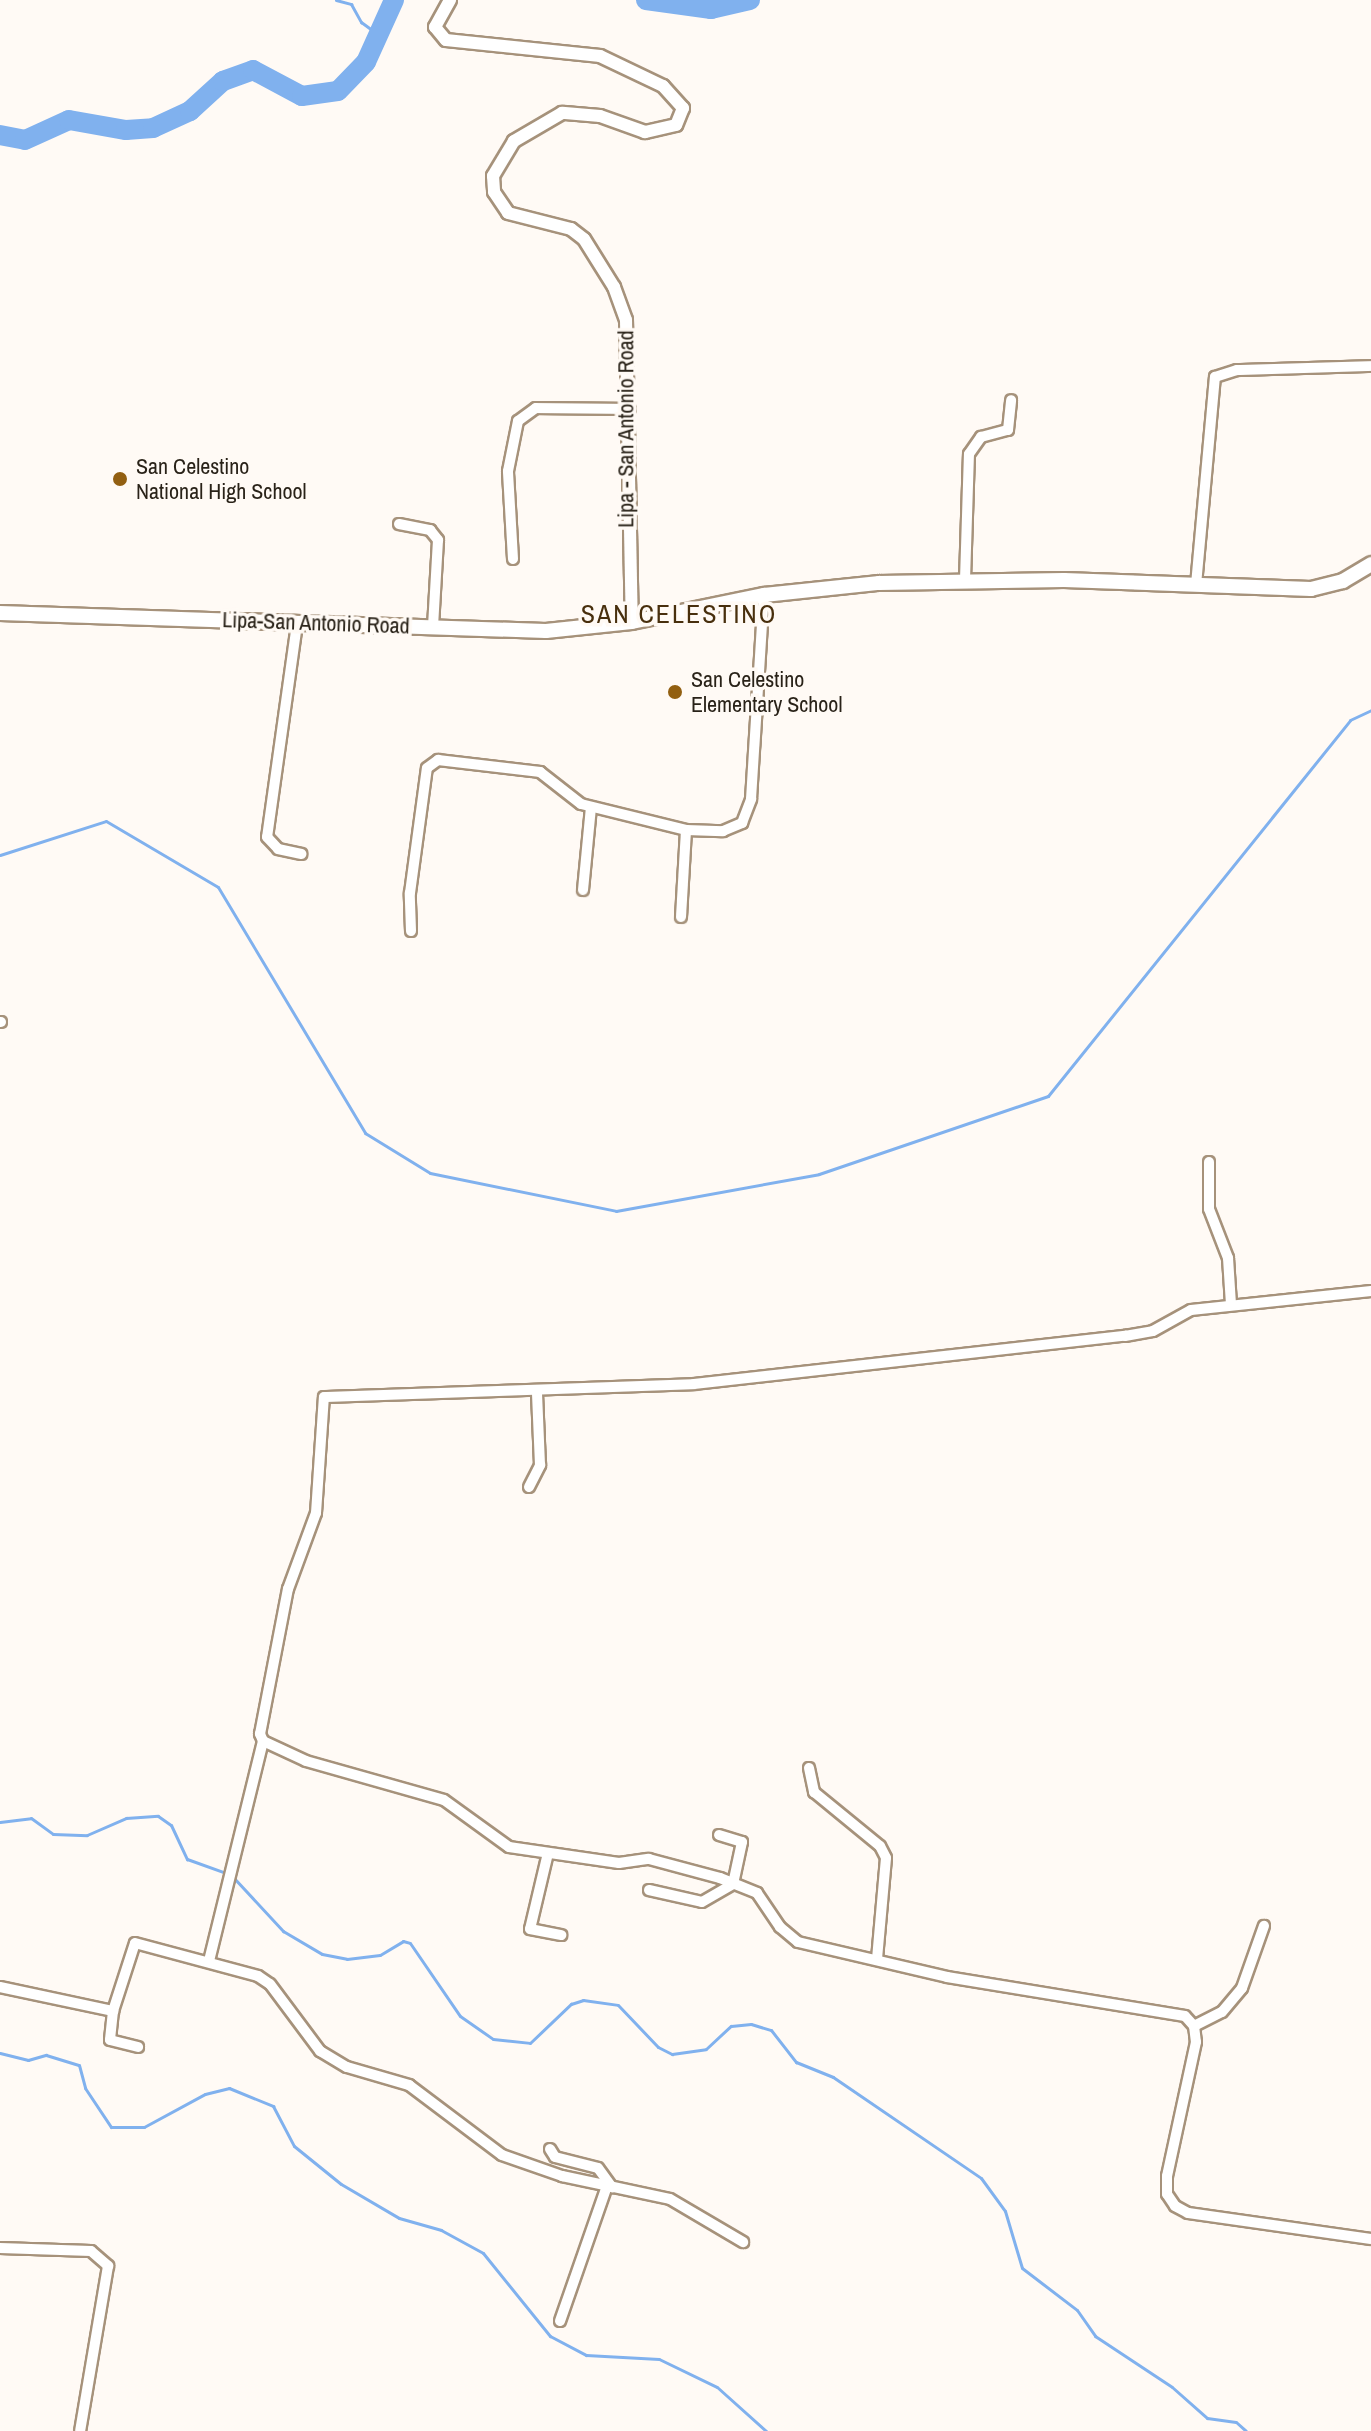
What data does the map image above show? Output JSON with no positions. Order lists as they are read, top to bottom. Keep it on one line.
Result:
{"streets":{"main road":["Lipa-San Antonio Road"],"street":["Lipa - San Antonio Road"]},"crossings":[["Lipa - San Antonio Road","Lipa-San Antonio Road"]],"districts":["SAN CELESTINO"],"places":["San Celestino National High School","San Celestino Elementary School"]}
